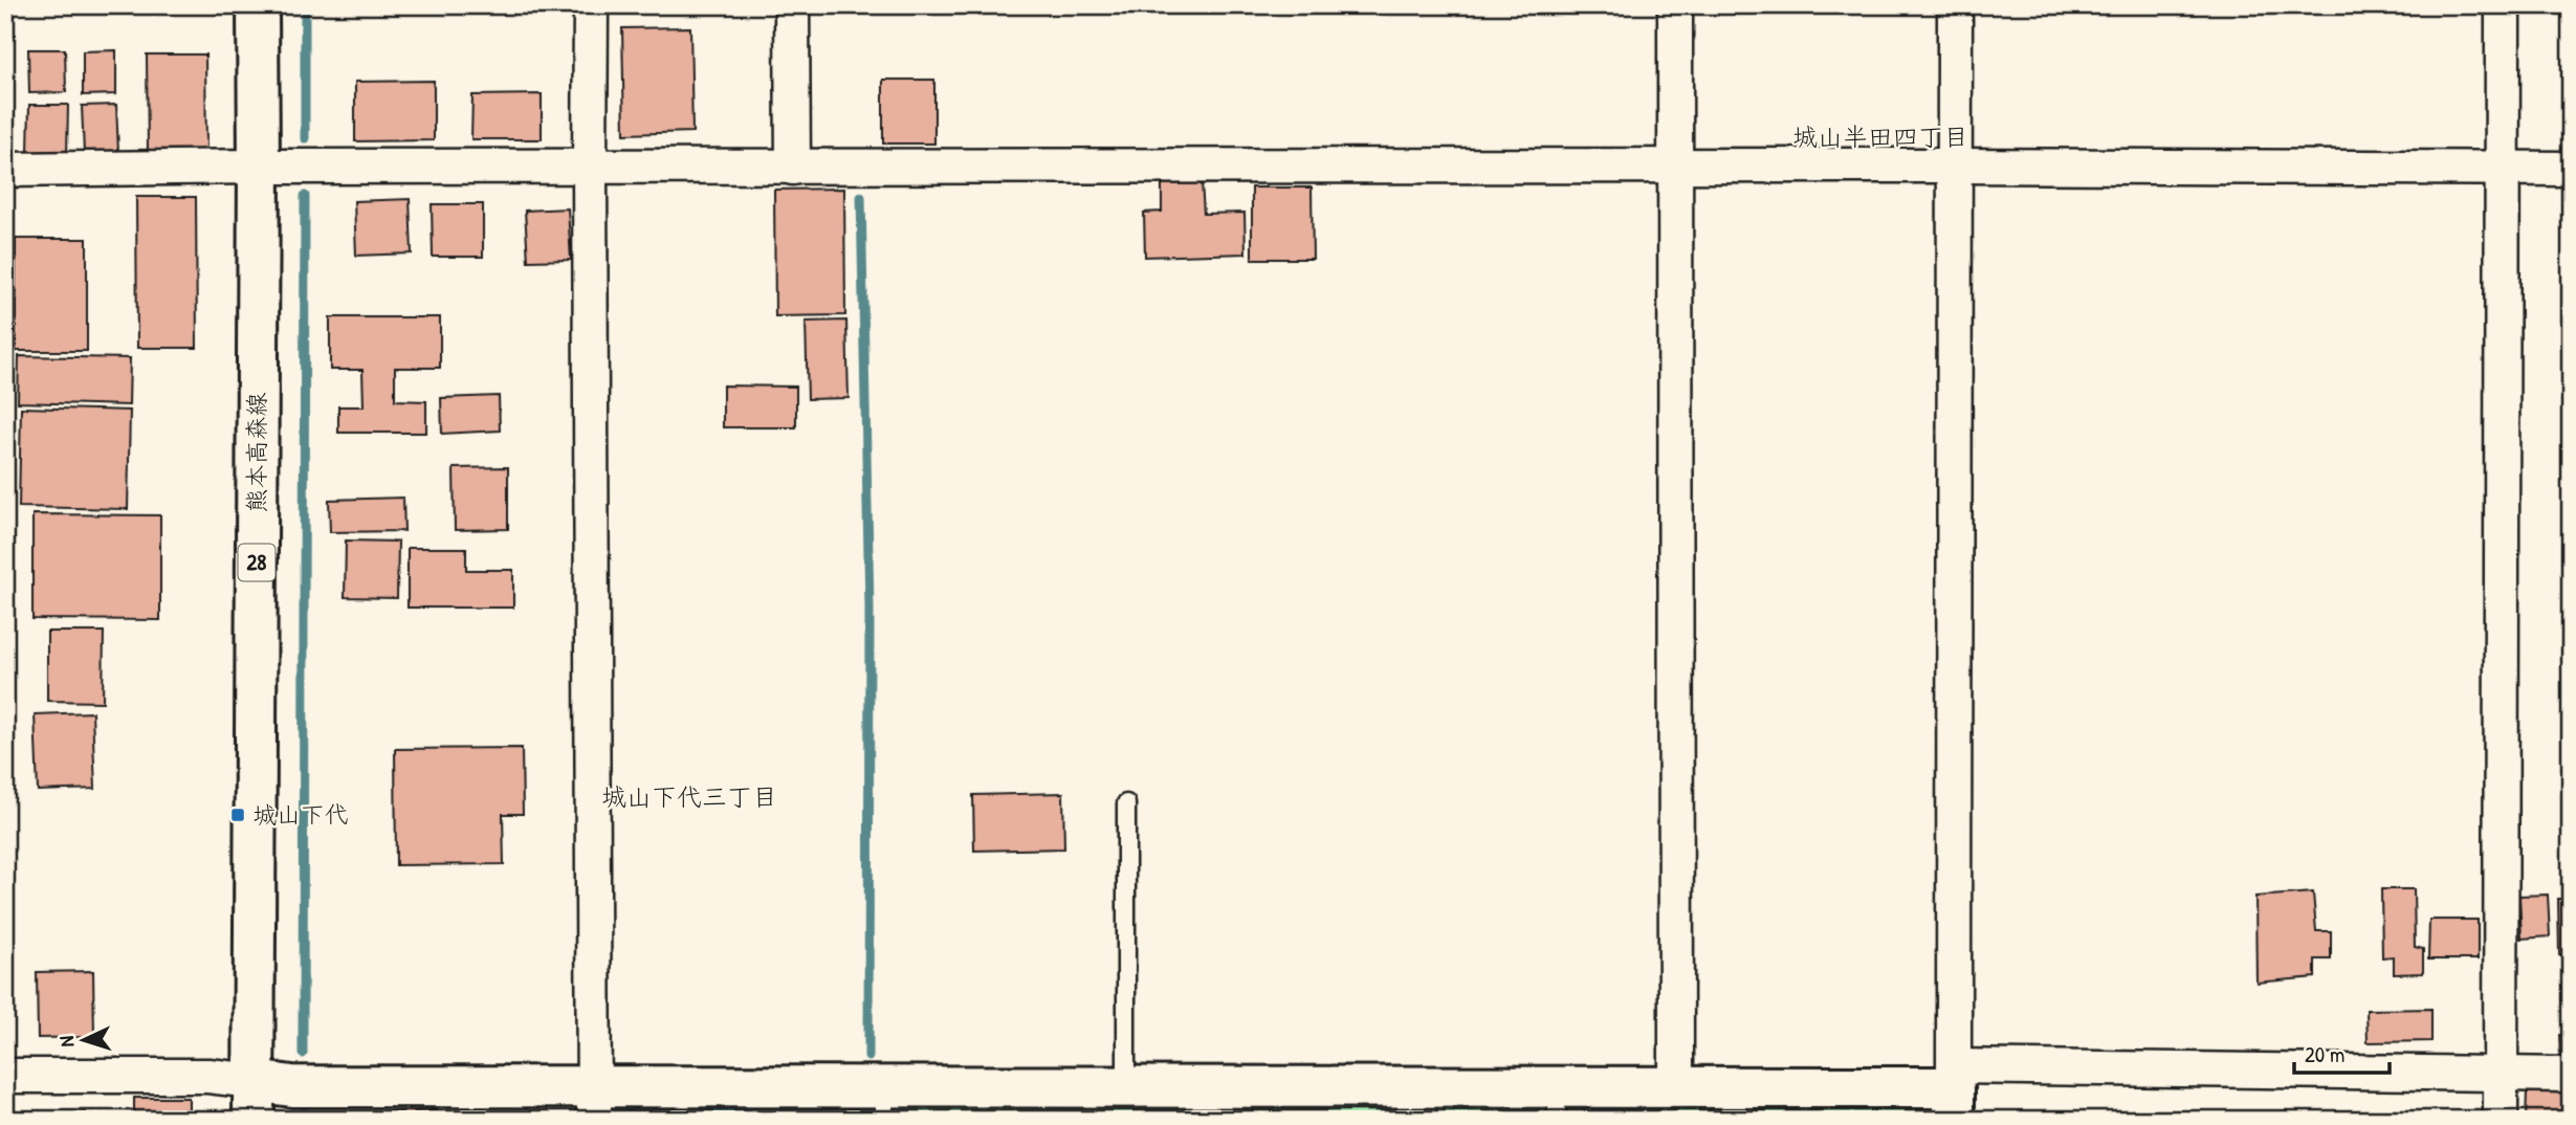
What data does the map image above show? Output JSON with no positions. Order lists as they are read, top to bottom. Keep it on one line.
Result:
{"streets":{"street":["熊本高森線","28"]},"districts":["城山半田四丁目","城山下代三丁目"],"places":{"transit":["城山下代"]},"scale_bar":"20 m","north":"left"}
